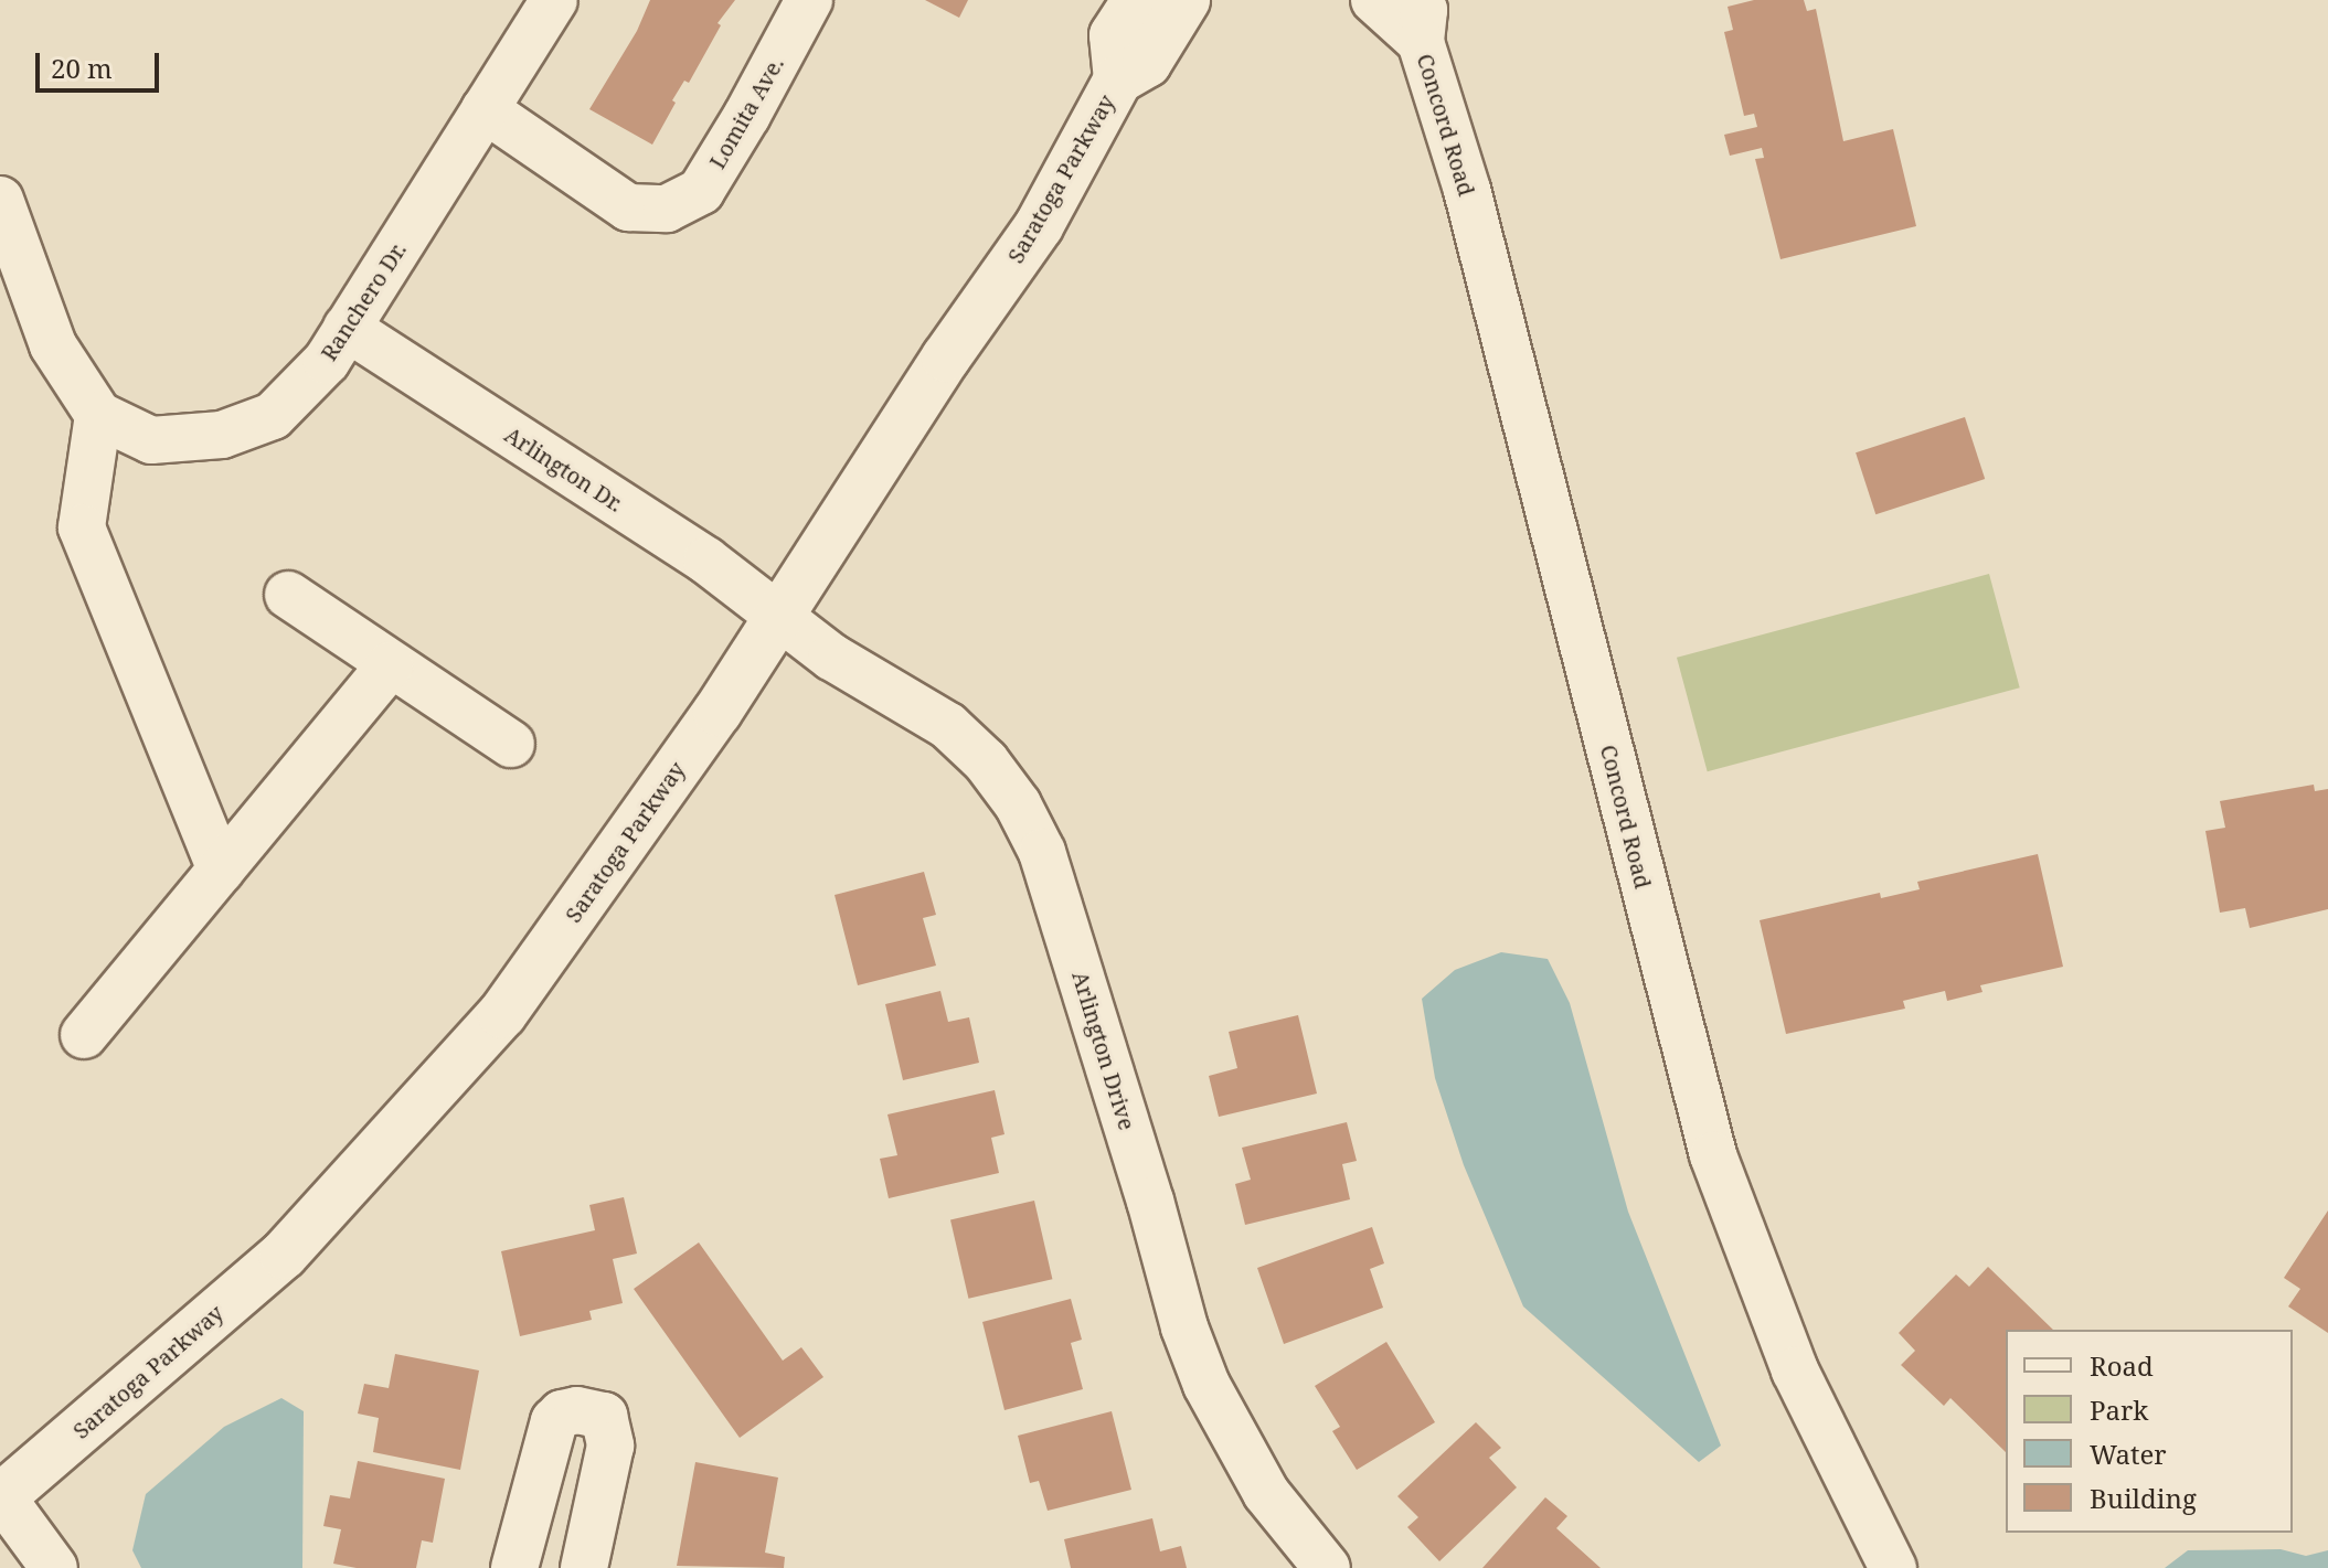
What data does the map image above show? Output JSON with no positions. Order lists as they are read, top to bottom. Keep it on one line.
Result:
{"streets":{"street":["Lomita Ave.","Concord Road","Saratoga Parkway","Ranchero Dr.","Arlington Dr.","Arlington Drive"]},"crossings":[["Lomita Ave.","Ranchero Dr."],["Saratoga Parkway","Arlington Dr."],["Saratoga Parkway","Arlington Drive"],["Ranchero Dr.","Arlington Dr."],["Arlington Dr.","Arlington Drive"]],"legend":["Road","Park","Water","Building"],"scale_bar":"20 m"}
